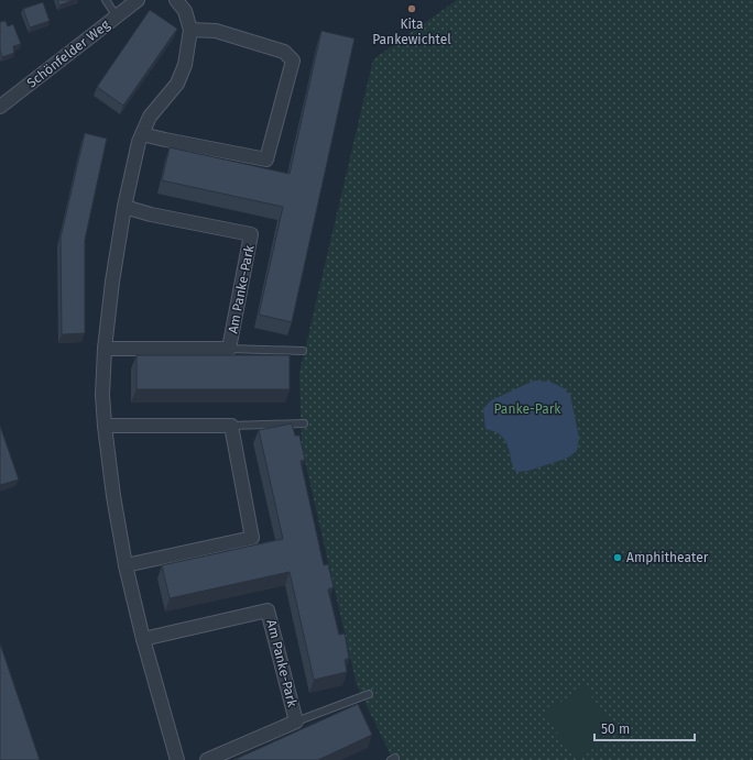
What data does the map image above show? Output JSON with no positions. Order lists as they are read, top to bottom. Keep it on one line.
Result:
{"streets":{"street":["Schönfelder Weg","Am Panke-Park"]},"parks":["Panke-Park"],"places":["Kita Pankewichtel","Amphitheater"],"scale_bar":"50 m"}
